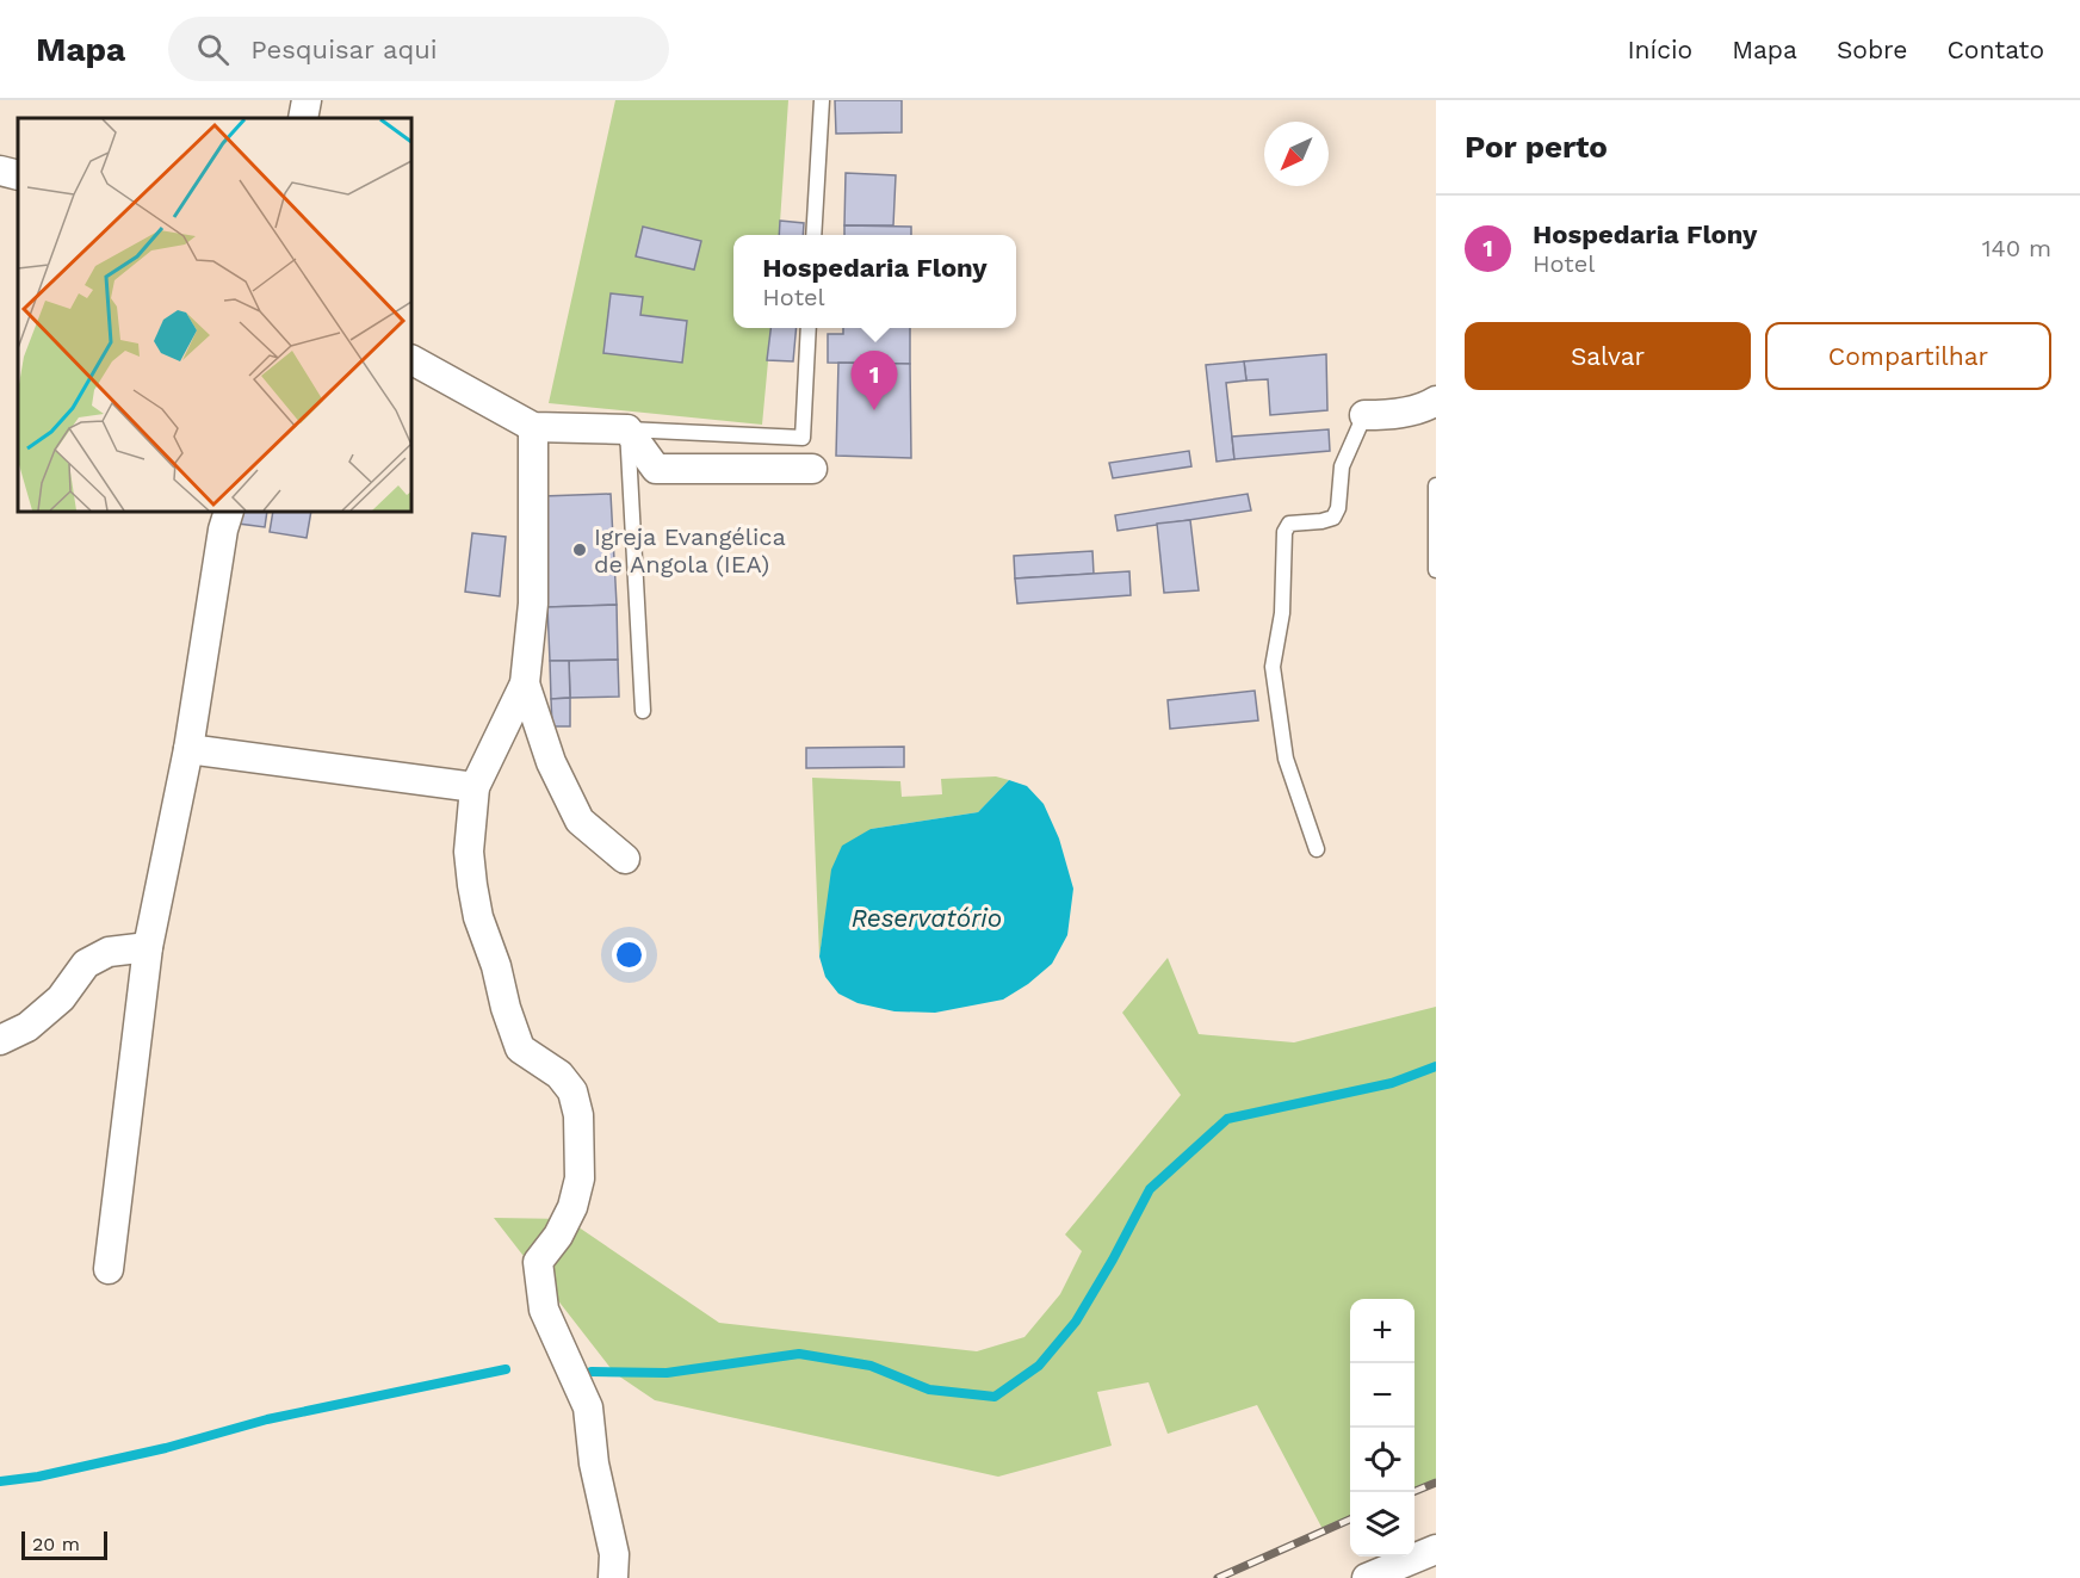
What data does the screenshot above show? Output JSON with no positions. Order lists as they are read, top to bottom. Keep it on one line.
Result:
{"water":["Reservatório"],"places":["Igreja Evangélica de Angola (IEA)"],"scale_bar":"20 m","north":"bottom left","page":{"header":"Mapa","search":"Pesquisar aqui","nav":["Início","Mapa","Sobre","Contato"],"heading":"Por perto","list":[{"mark":"1","name":"Hospedaria Flony","note":"Hotel","value":"140 m"}],"popup":["Hospedaria Flony","Hotel"],"buttons":["Salvar","Compartilhar"],"pins":"1","map_buttons":["+","−"],"scale":"20 m"}}
